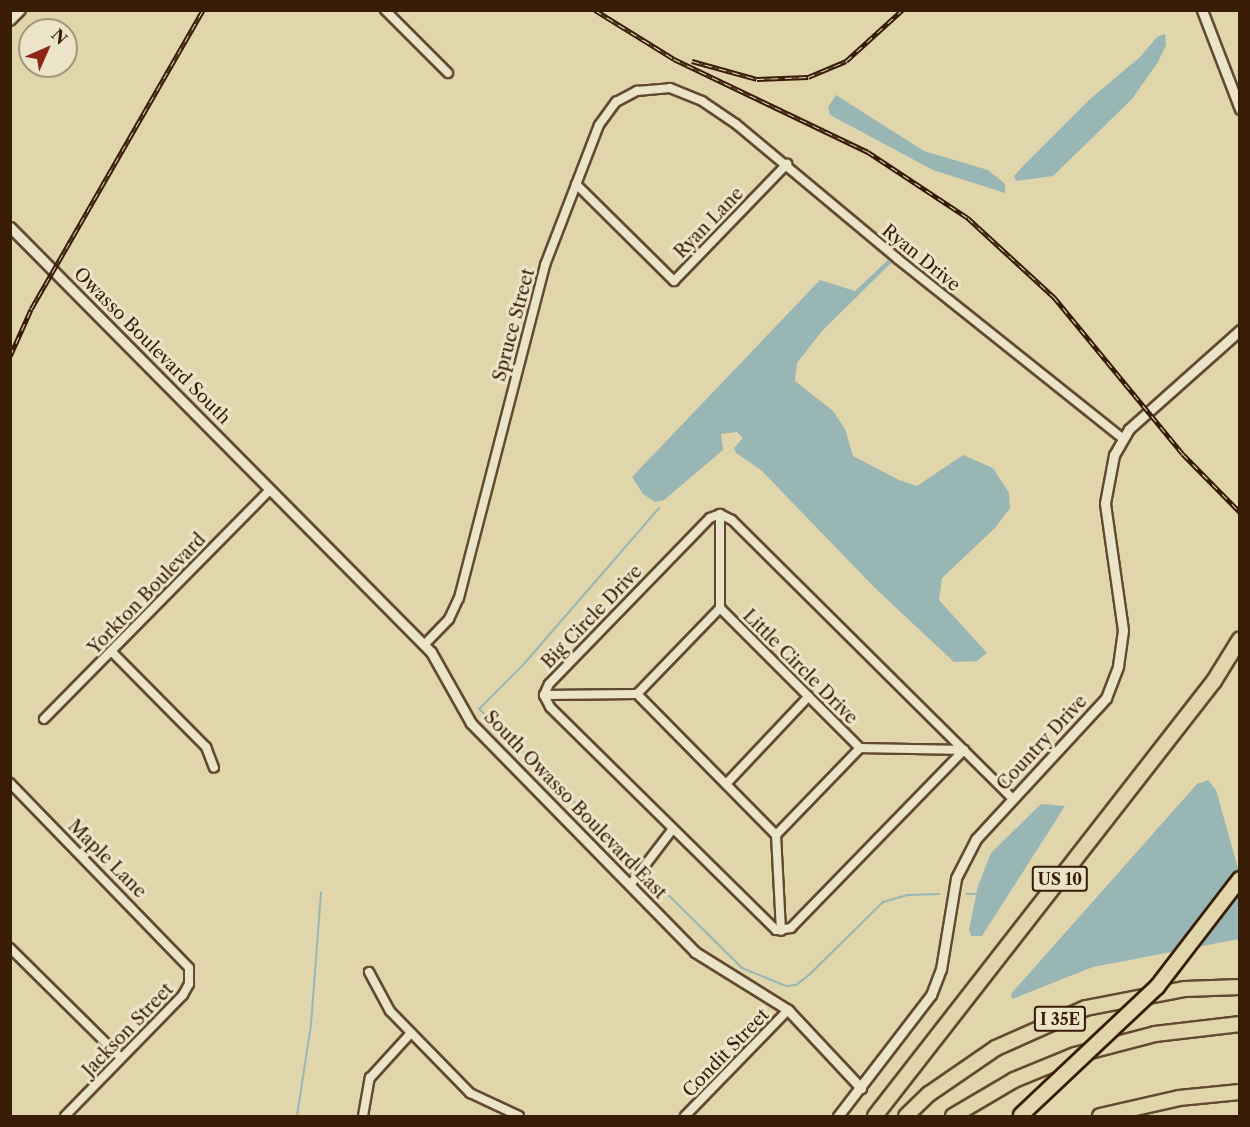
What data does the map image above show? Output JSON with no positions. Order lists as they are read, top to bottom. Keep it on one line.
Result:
{"streets":{"highway":["US 10","I 35E"],"street":["Ryan Lane","Ryan Drive","Spruce Street","Owasso Boulevard South","Yorkton Boulevard","Big Circle Drive","Little Circle Drive","Country Drive","South Owasso Boulevard East","Maple Lane","Jackson Street","Condit Street"]},"crossings":[["Ryan Lane","Ryan Drive"],["Ryan Lane","Spruce Street"],["Ryan Drive","Spruce Street"],["Ryan Drive","Country Drive"],["Spruce Street","South Owasso Boulevard East"],["Owasso Boulevard South","Yorkton Boulevard"],["Owasso Boulevard South","South Owasso Boulevard East"],["Yorkton Boulevard","South Owasso Boulevard East"],["Big Circle Drive","Little Circle Drive"],["Country Drive","South Owasso Boulevard East"],["South Owasso Boulevard East","Condit Street"],["Maple Lane","Jackson Street"]],"north":"top right"}
